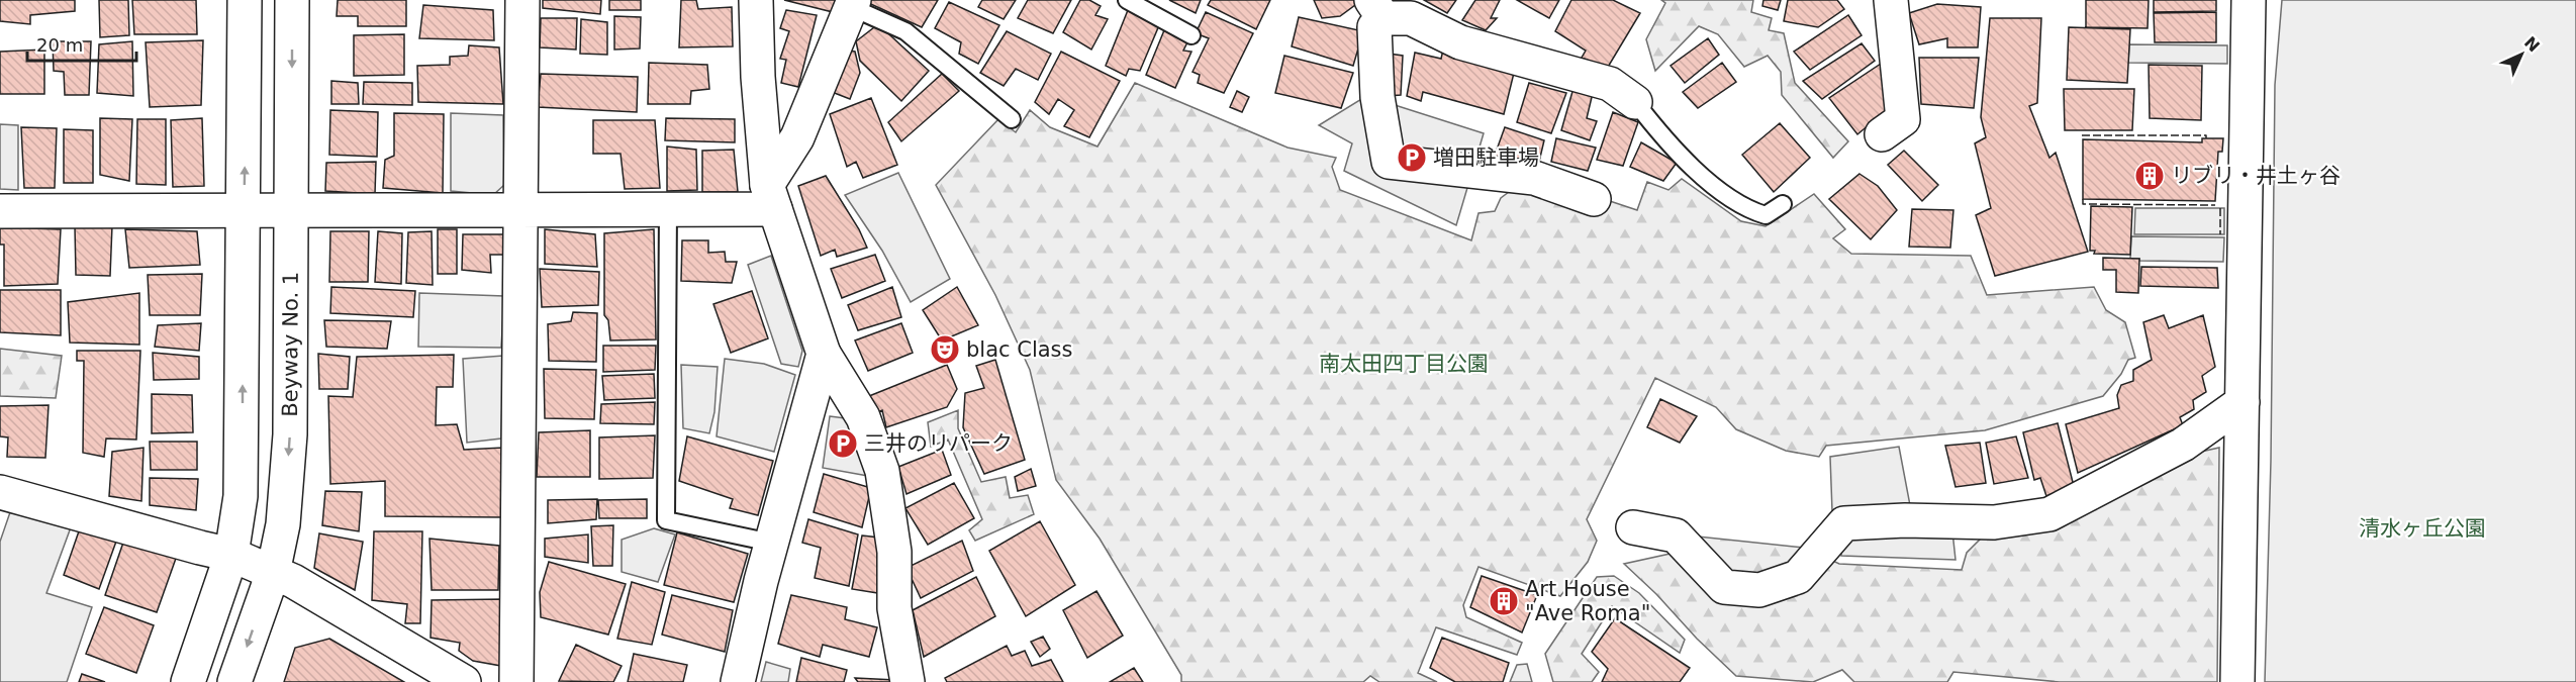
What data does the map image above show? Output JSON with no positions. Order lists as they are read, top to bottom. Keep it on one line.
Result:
{"streets":{"street":["Beyway No. 1"]},"parks":["南太田四丁目公園","清水ヶ丘公園"],"places":{"parking":["増田駐車場","三井のリパーク"],"building":["リブリ・井土ヶ谷","Art House \"Ave Roma\""],"theatre":["blac Class"]},"scale_bar":"20 m","north":"top right"}
